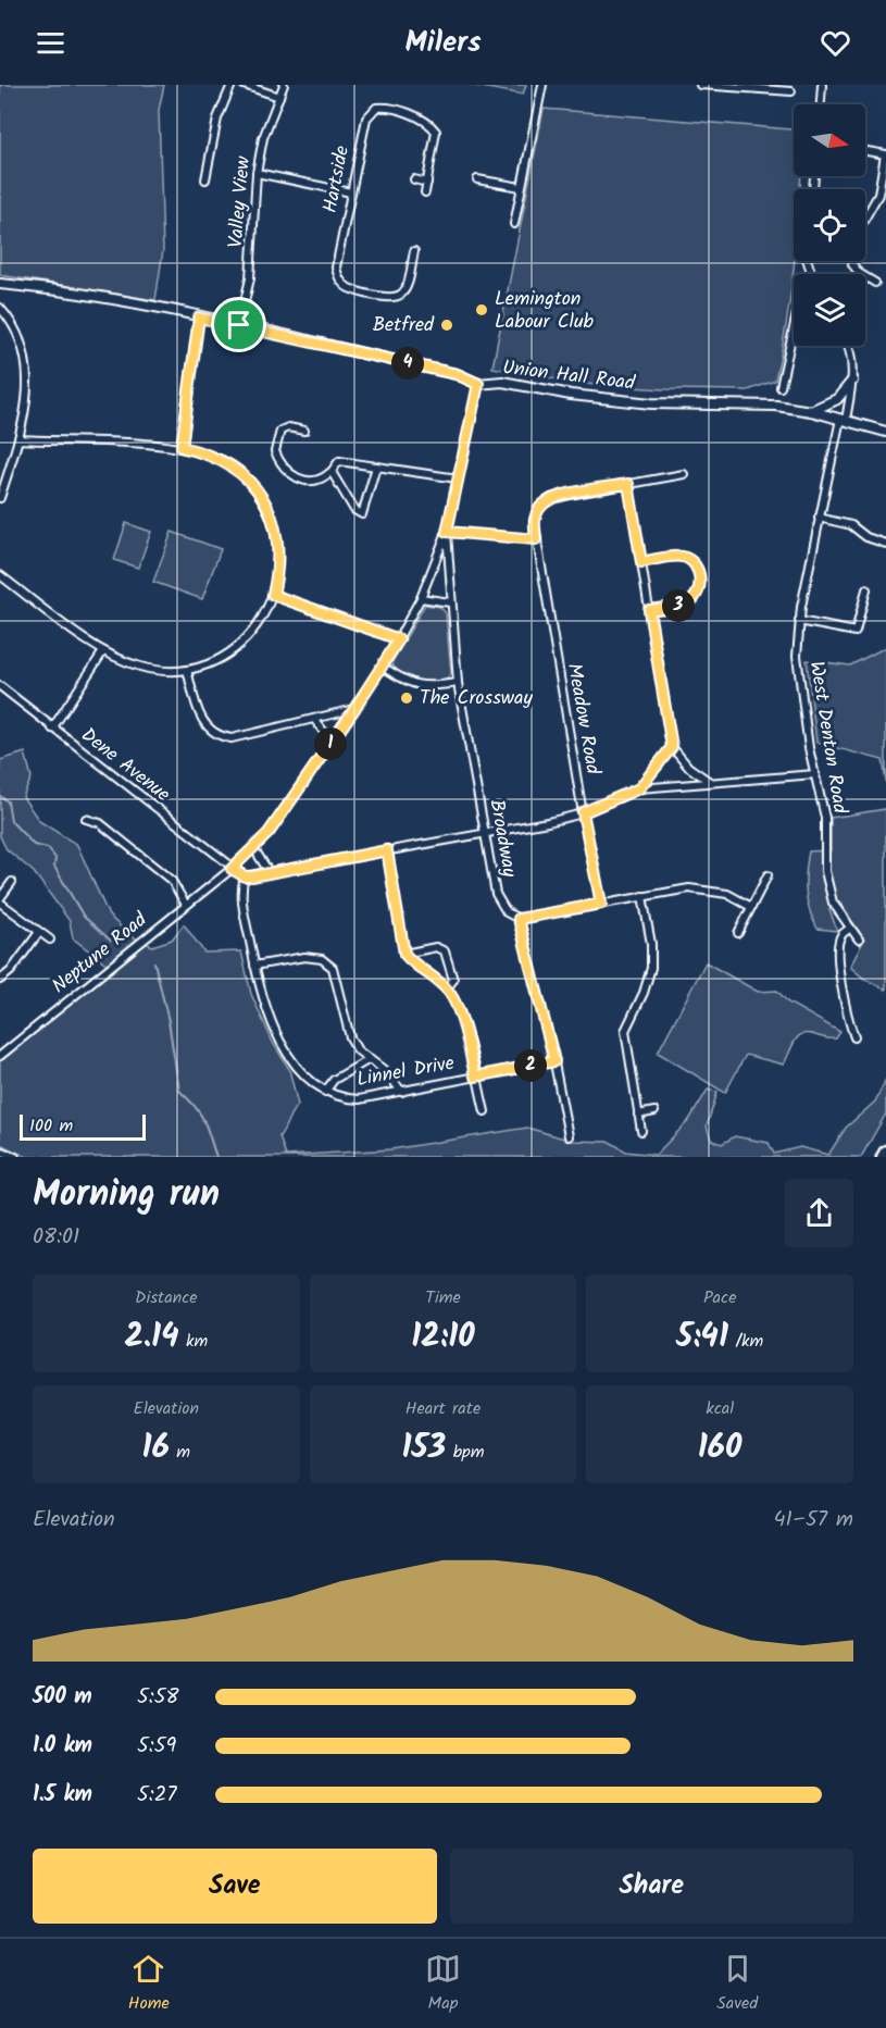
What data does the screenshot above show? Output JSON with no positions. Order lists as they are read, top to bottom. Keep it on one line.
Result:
{"streets":{"street":["Hartside","Valley View","Union Hall Road","Meadow Road","West Denton Road","Dene Avenue","Broadway","Neptune Road","Linnel Drive"]},"crossings":[["Valley View","Union Hall Road"],["Union Hall Road","West Denton Road"],["Dene Avenue","Neptune Road"],["Dene Avenue","Linnel Drive"],["Broadway","Neptune Road"],["Broadway","Linnel Drive"]],"places":["Lemington Labour Club","Betfred","The Crossway"],"scale_bar":"100 m","north":"right","page":{"header":"Milers","pins":["4","3","1","2"],"scale":"100 m","heading":["Morning run","08:01"],"stats":[["Distance","2.14 km"],["Time","12:10"],["Pace","5:41 /km"],["Elevation","16 m"],["Heart rate","153 bpm"],["kcal","160"]],"chart":["Elevation","41–57 m"],"list":[{"name":"500 m","note":"5:58"},{"name":"1.0 km","note":"5:59"},{"name":"1.5 km","note":"5:27"}],"buttons":["Save","Share"],"tabs":["Home","Map","Saved"]}}
